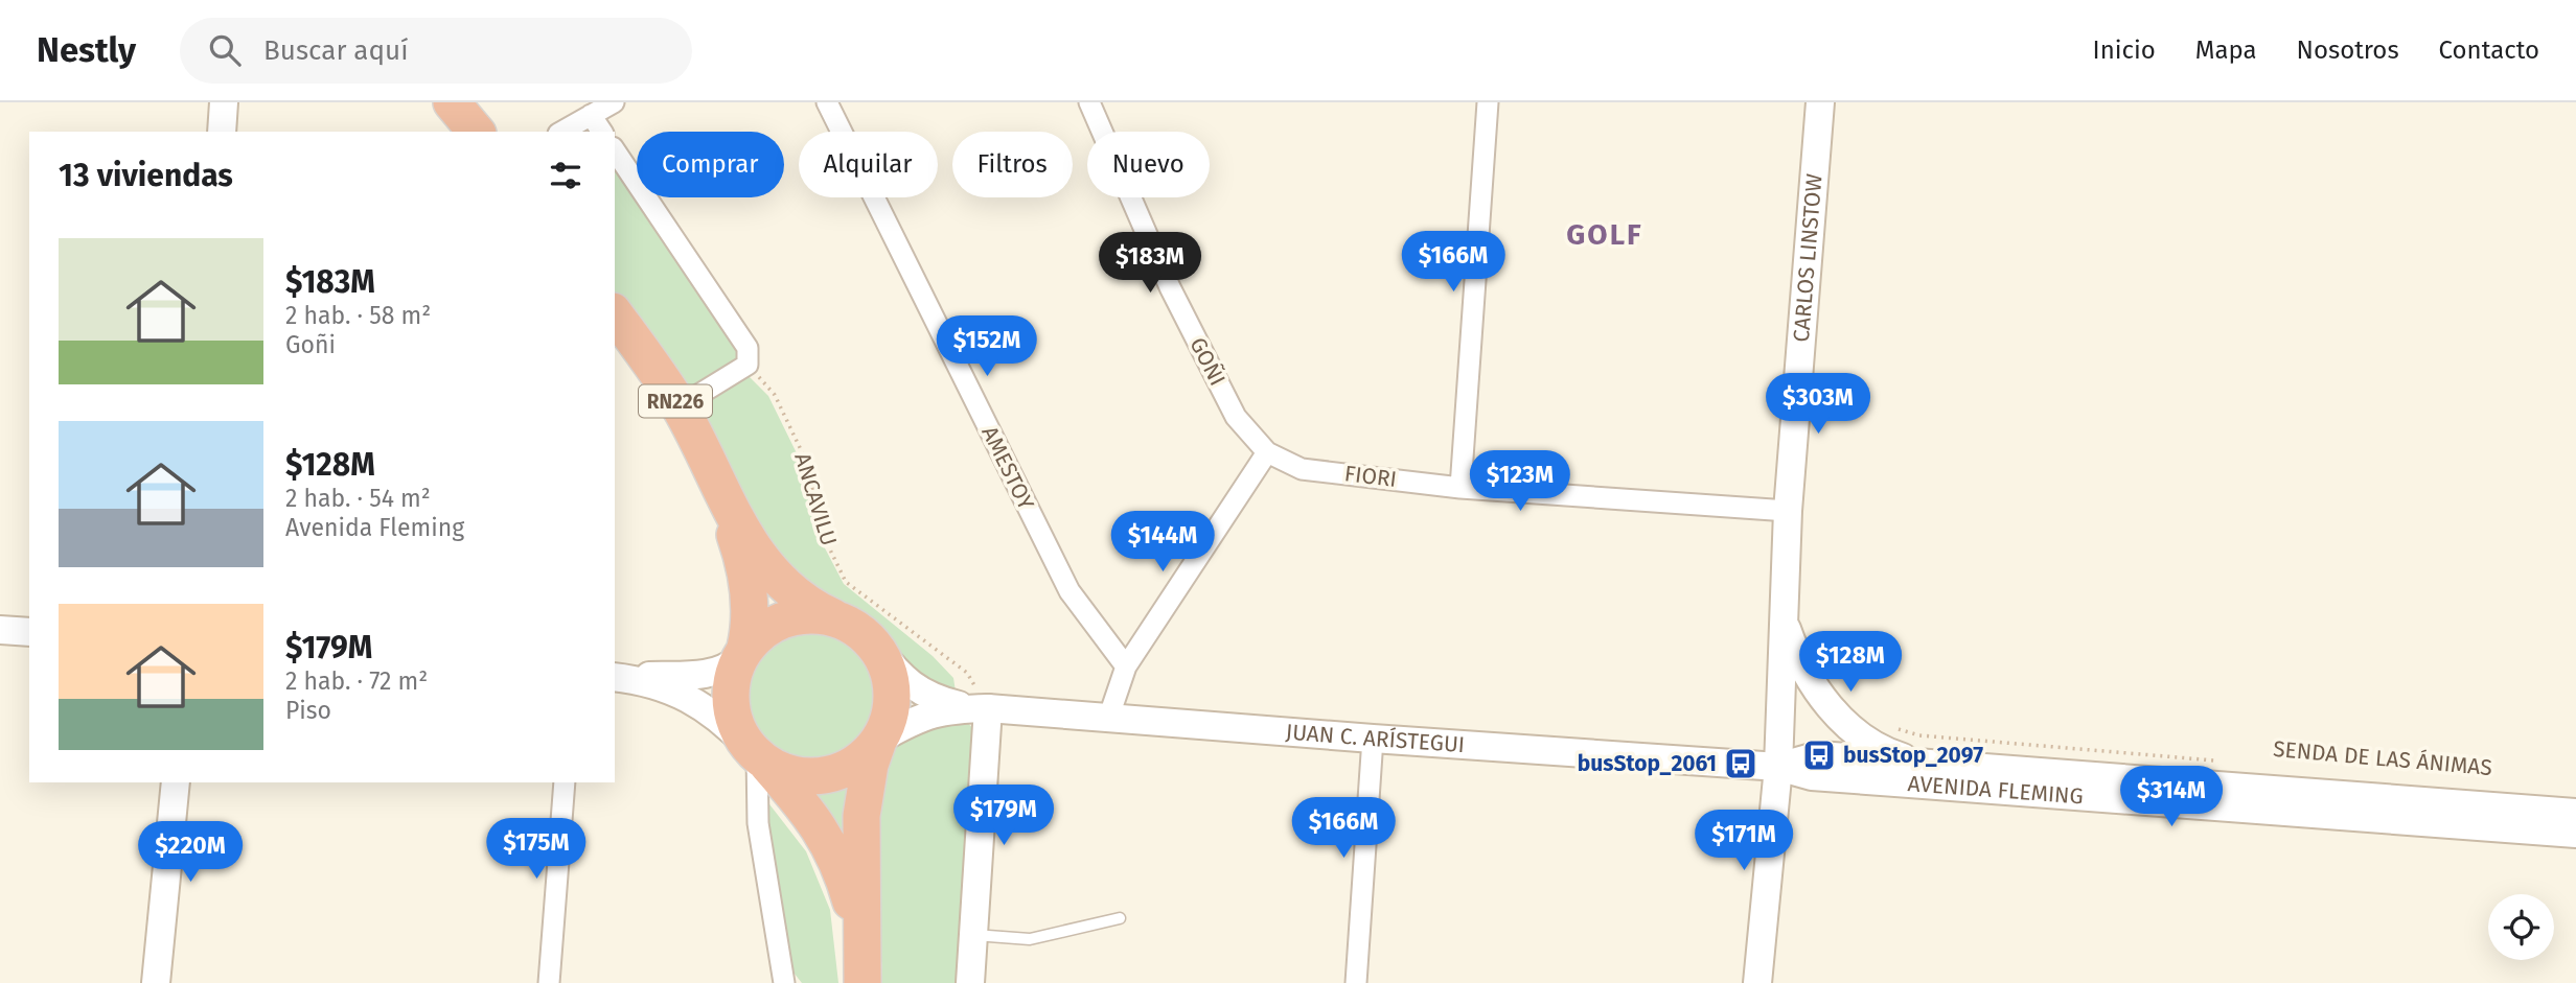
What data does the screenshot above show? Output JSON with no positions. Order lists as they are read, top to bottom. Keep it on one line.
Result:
{"streets":{"highway":["RN226"],"main road":["CARLOS LINSTOW","JUAN C. ARÍSTEGUI","AVENIDA FLEMING"],"street":["GOÑI","AMESTOY","FIORI"],"path":["ANCAVILU"]},"crossings":[["CARLOS LINSTOW","FIORI"],["CARLOS LINSTOW","JUAN C. ARÍSTEGUI"],["CARLOS LINSTOW","AVENIDA FLEMING"],["GOÑI","FIORI"],["RN226","JUAN C. ARÍSTEGUI"],["ANCAVILU","JUAN C. ARÍSTEGUI"],["JUAN C. ARÍSTEGUI","AVENIDA FLEMING"]],"districts":["GOLF"],"places":{"bus stop":["busStop_2097","busStop_2061"]},"page":{"header":"Nestly","search":"Buscar aquí","nav":["Inicio","Mapa","Nosotros","Contacto"],"chip":["Comprar","Alquilar","Filtros","Nuevo"],"heading":"13 viviendas","list":[{"name":"$183M","note":"2 hab. · 58 m² · Goñi"},{"name":"$128M","note":"2 hab. · 54 m² · Avenida Fleming"},{"name":"$179M","note":"2 hab. · 72 m² · Piso"}],"price":["$166M","$183M","$152M","$303M","$123M","$144M","$128M","$314M","$179M","$166M","$171M","$175M","$220M"]}}
